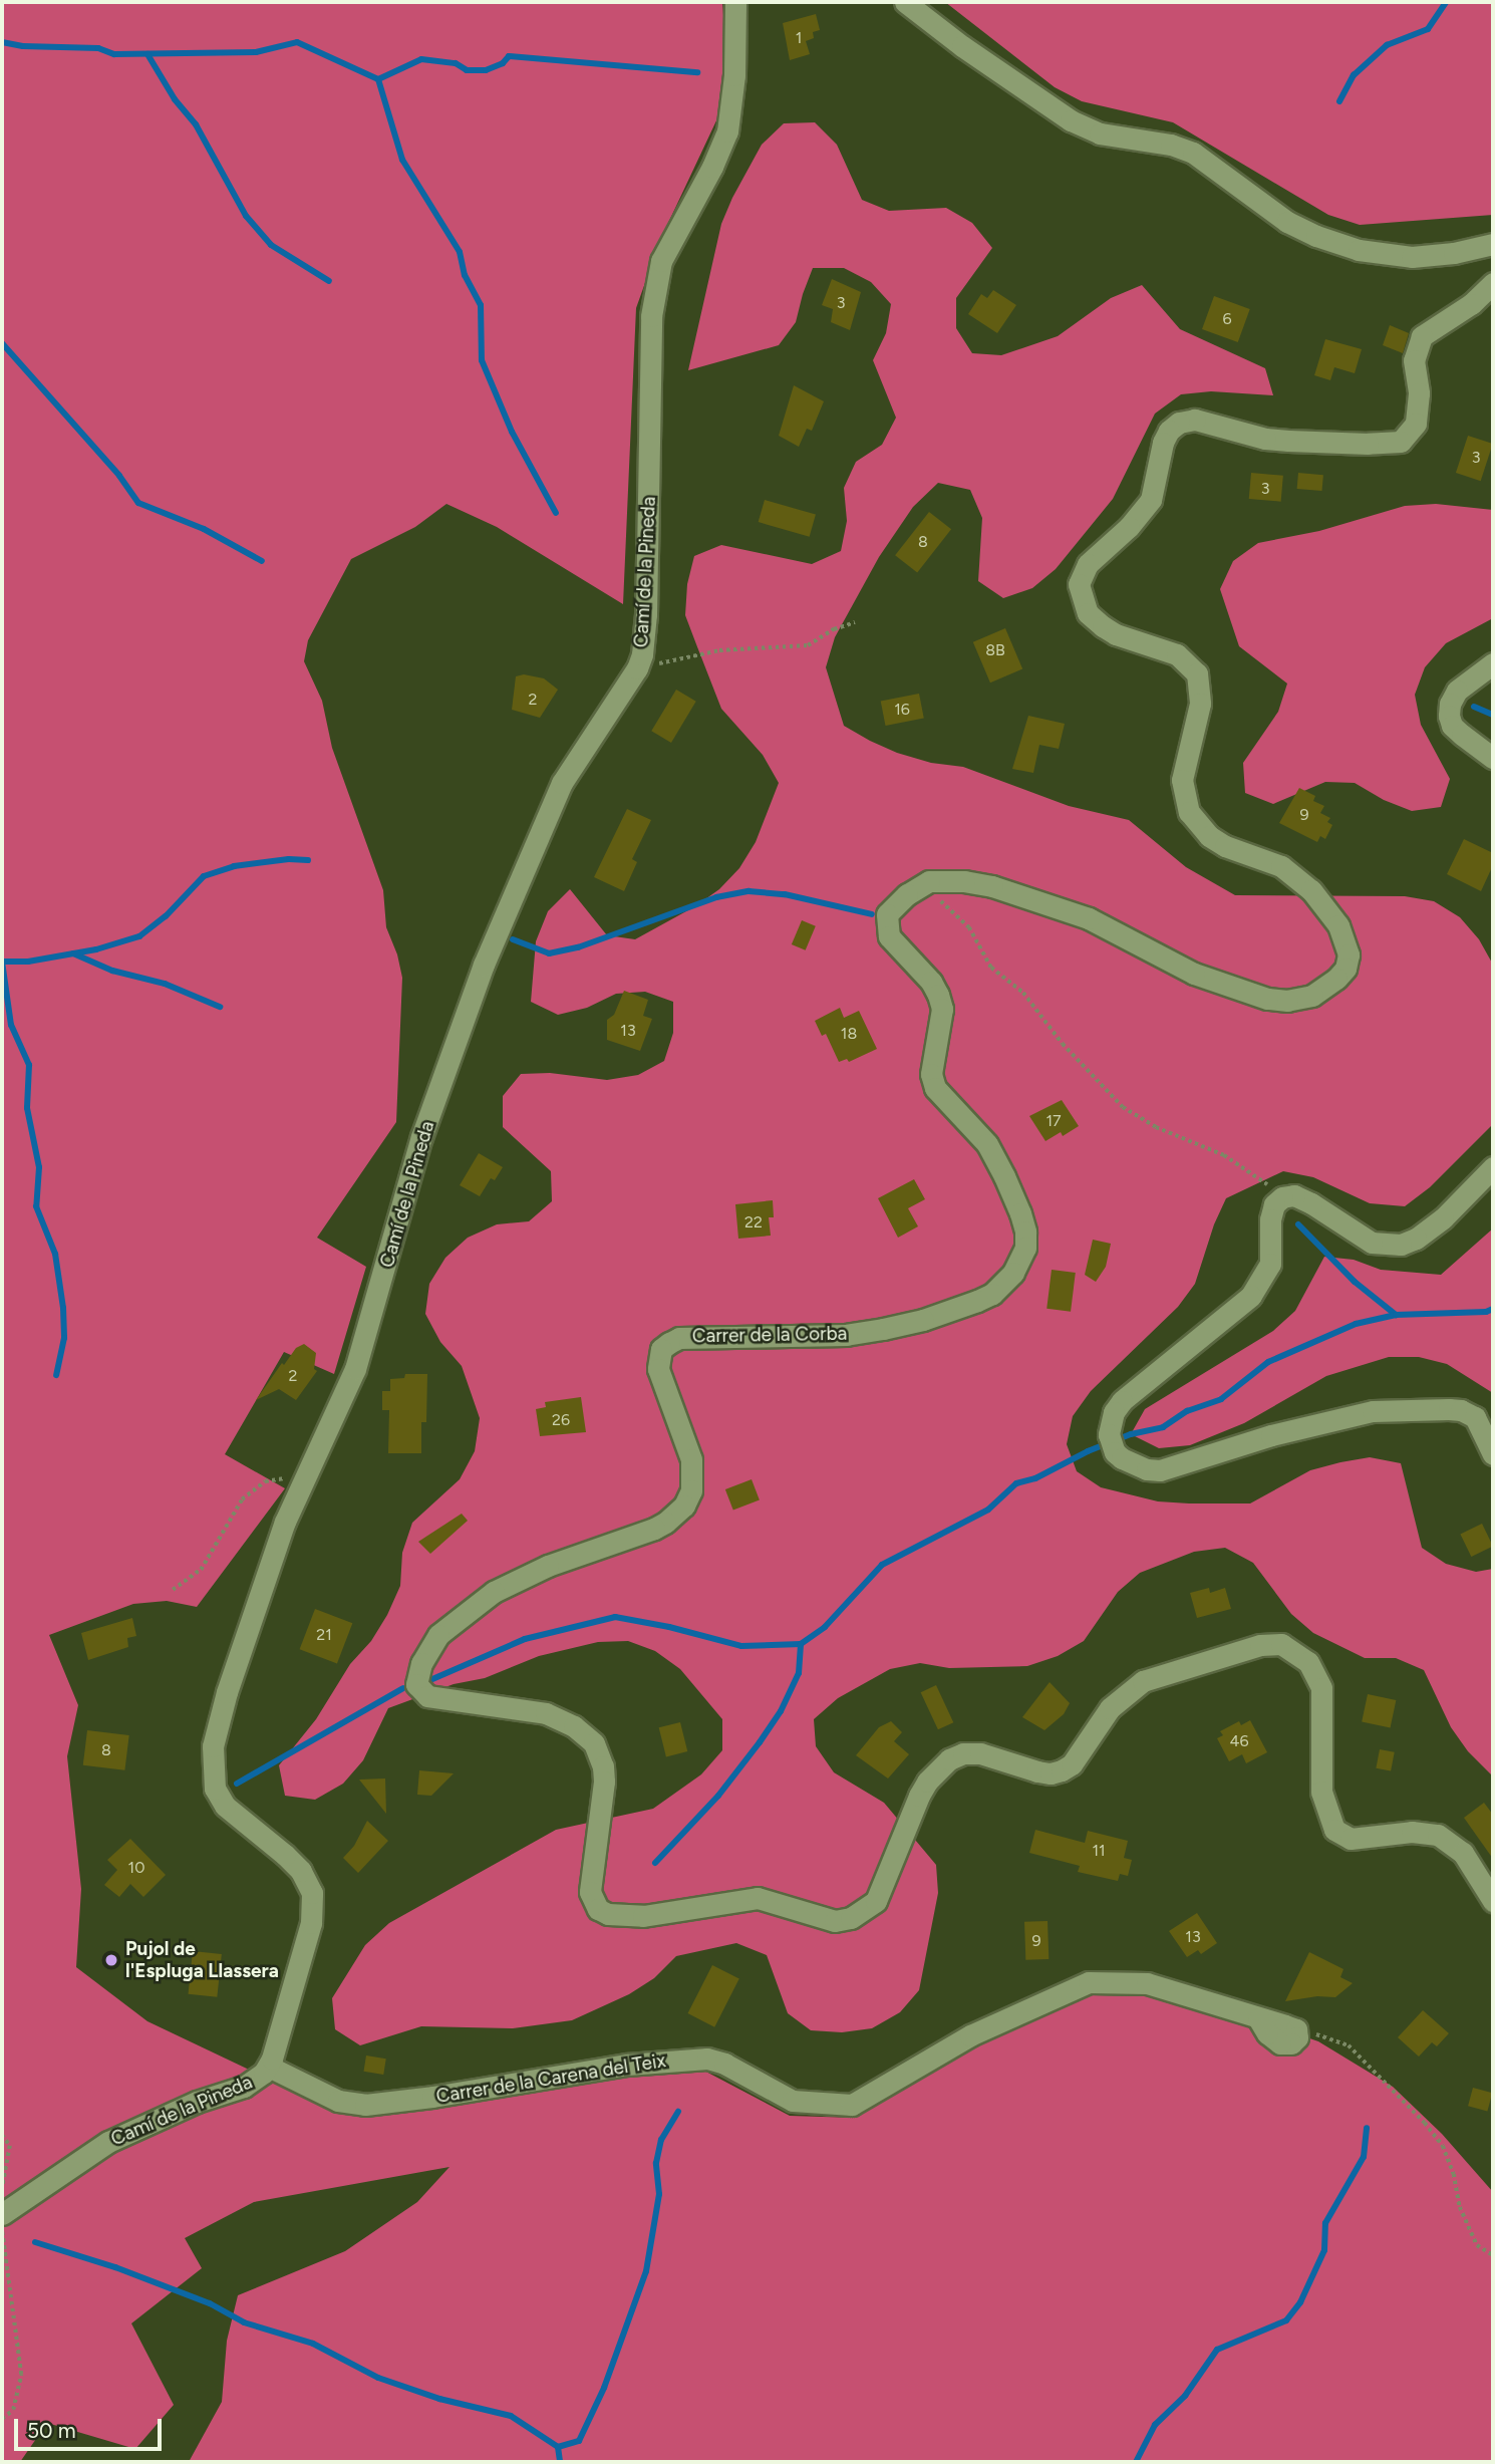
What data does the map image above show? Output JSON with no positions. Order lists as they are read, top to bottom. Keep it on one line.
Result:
{"streets":{"street":["Camí de la Pineda","Carrer de la Corba","Carrer de la Carena del Teix"]},"crossings":[["Camí de la Pineda","Carrer de la Carena del Teix"]],"places":["Pujol de l'Espluga Llassera"],"house_numbers":["1","3","6","3","3","8","8B","2","16","9","13","18","17","22","2","26","21","46","8","11","10","13","9"],"scale_bar":"50 m"}
